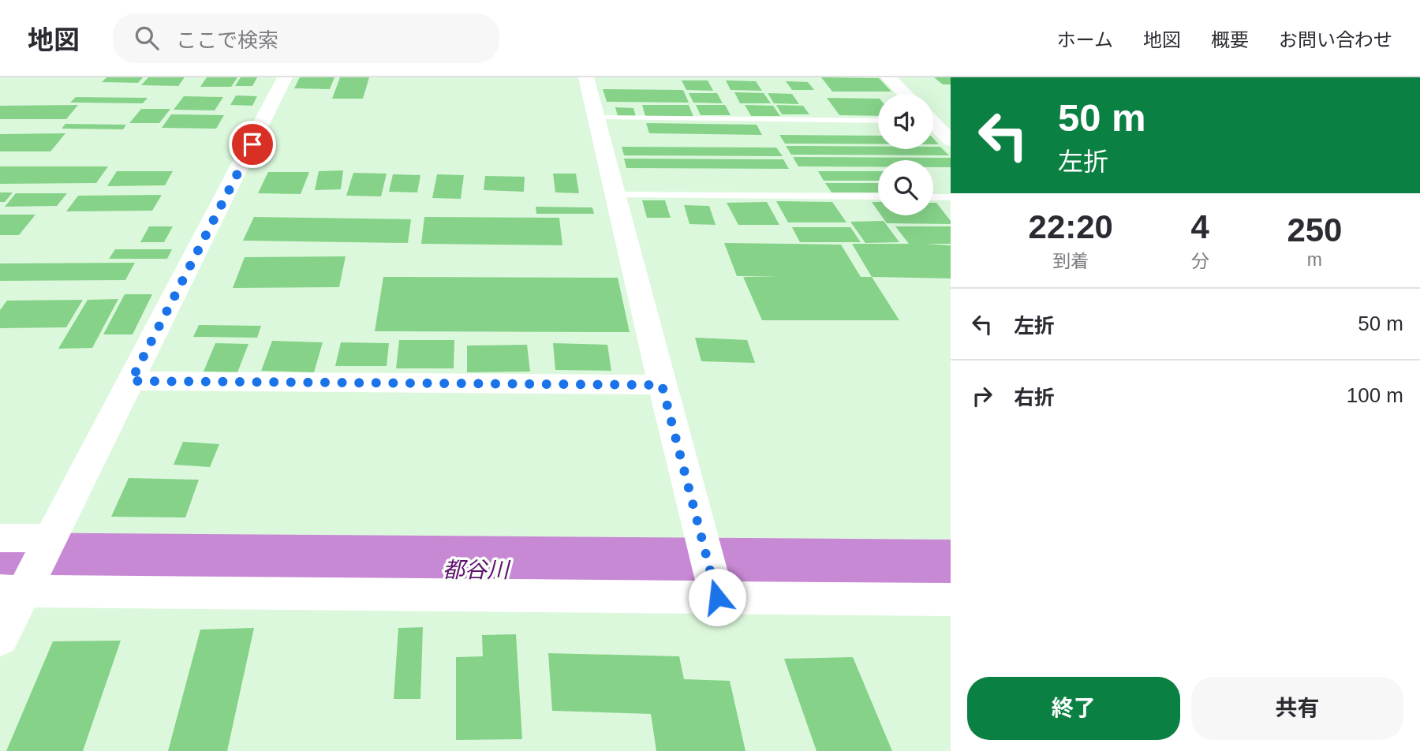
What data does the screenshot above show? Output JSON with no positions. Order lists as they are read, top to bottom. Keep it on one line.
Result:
{"water":["都谷川"],"page":{"header":"地図","search":"ここで検索","nav":["ホーム","地図","概要","お問い合わせ"],"turn":["50 m","左折"],"eta":["22:20","到着","4","分","250","m"],"list":[{"name":"左折","value":"50 m"},{"name":"右折","value":"100 m"}],"buttons":["終了","共有"]}}
